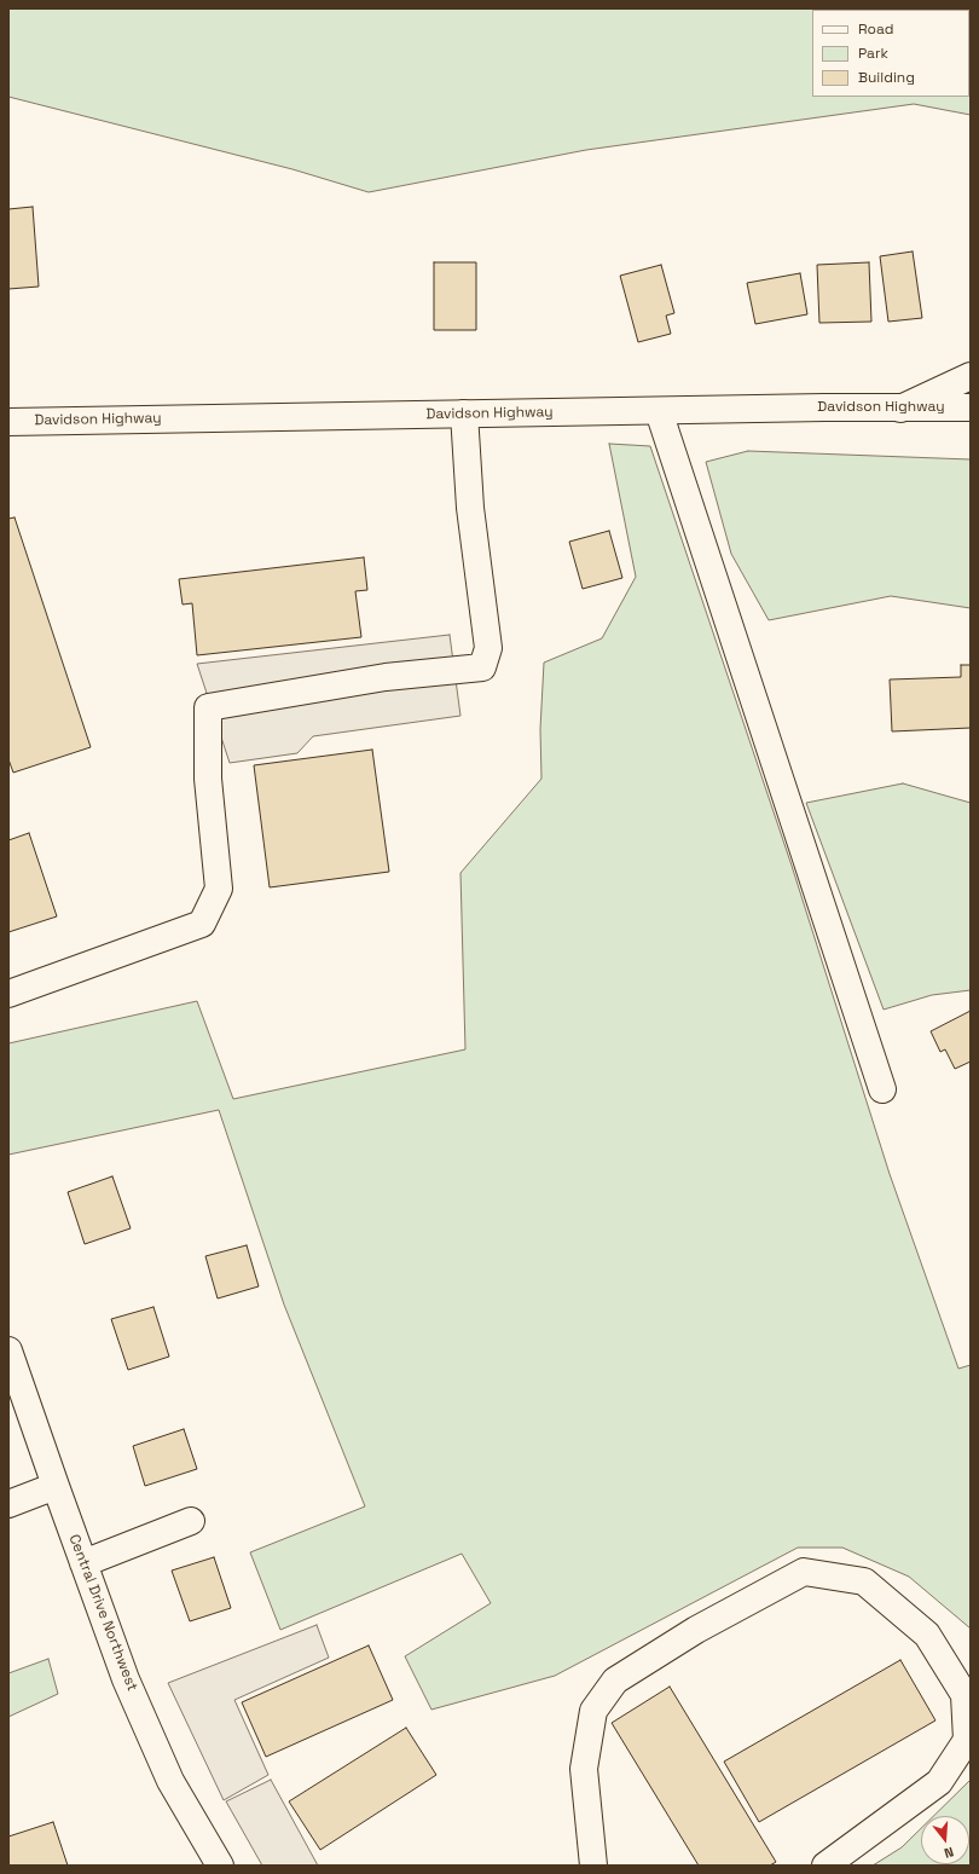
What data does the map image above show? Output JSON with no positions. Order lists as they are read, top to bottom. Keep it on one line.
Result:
{"streets":{"main road":["Davidson Highway","Central Drive Northwest"]},"legend":["Road","Park","Building"],"north":"bottom"}
